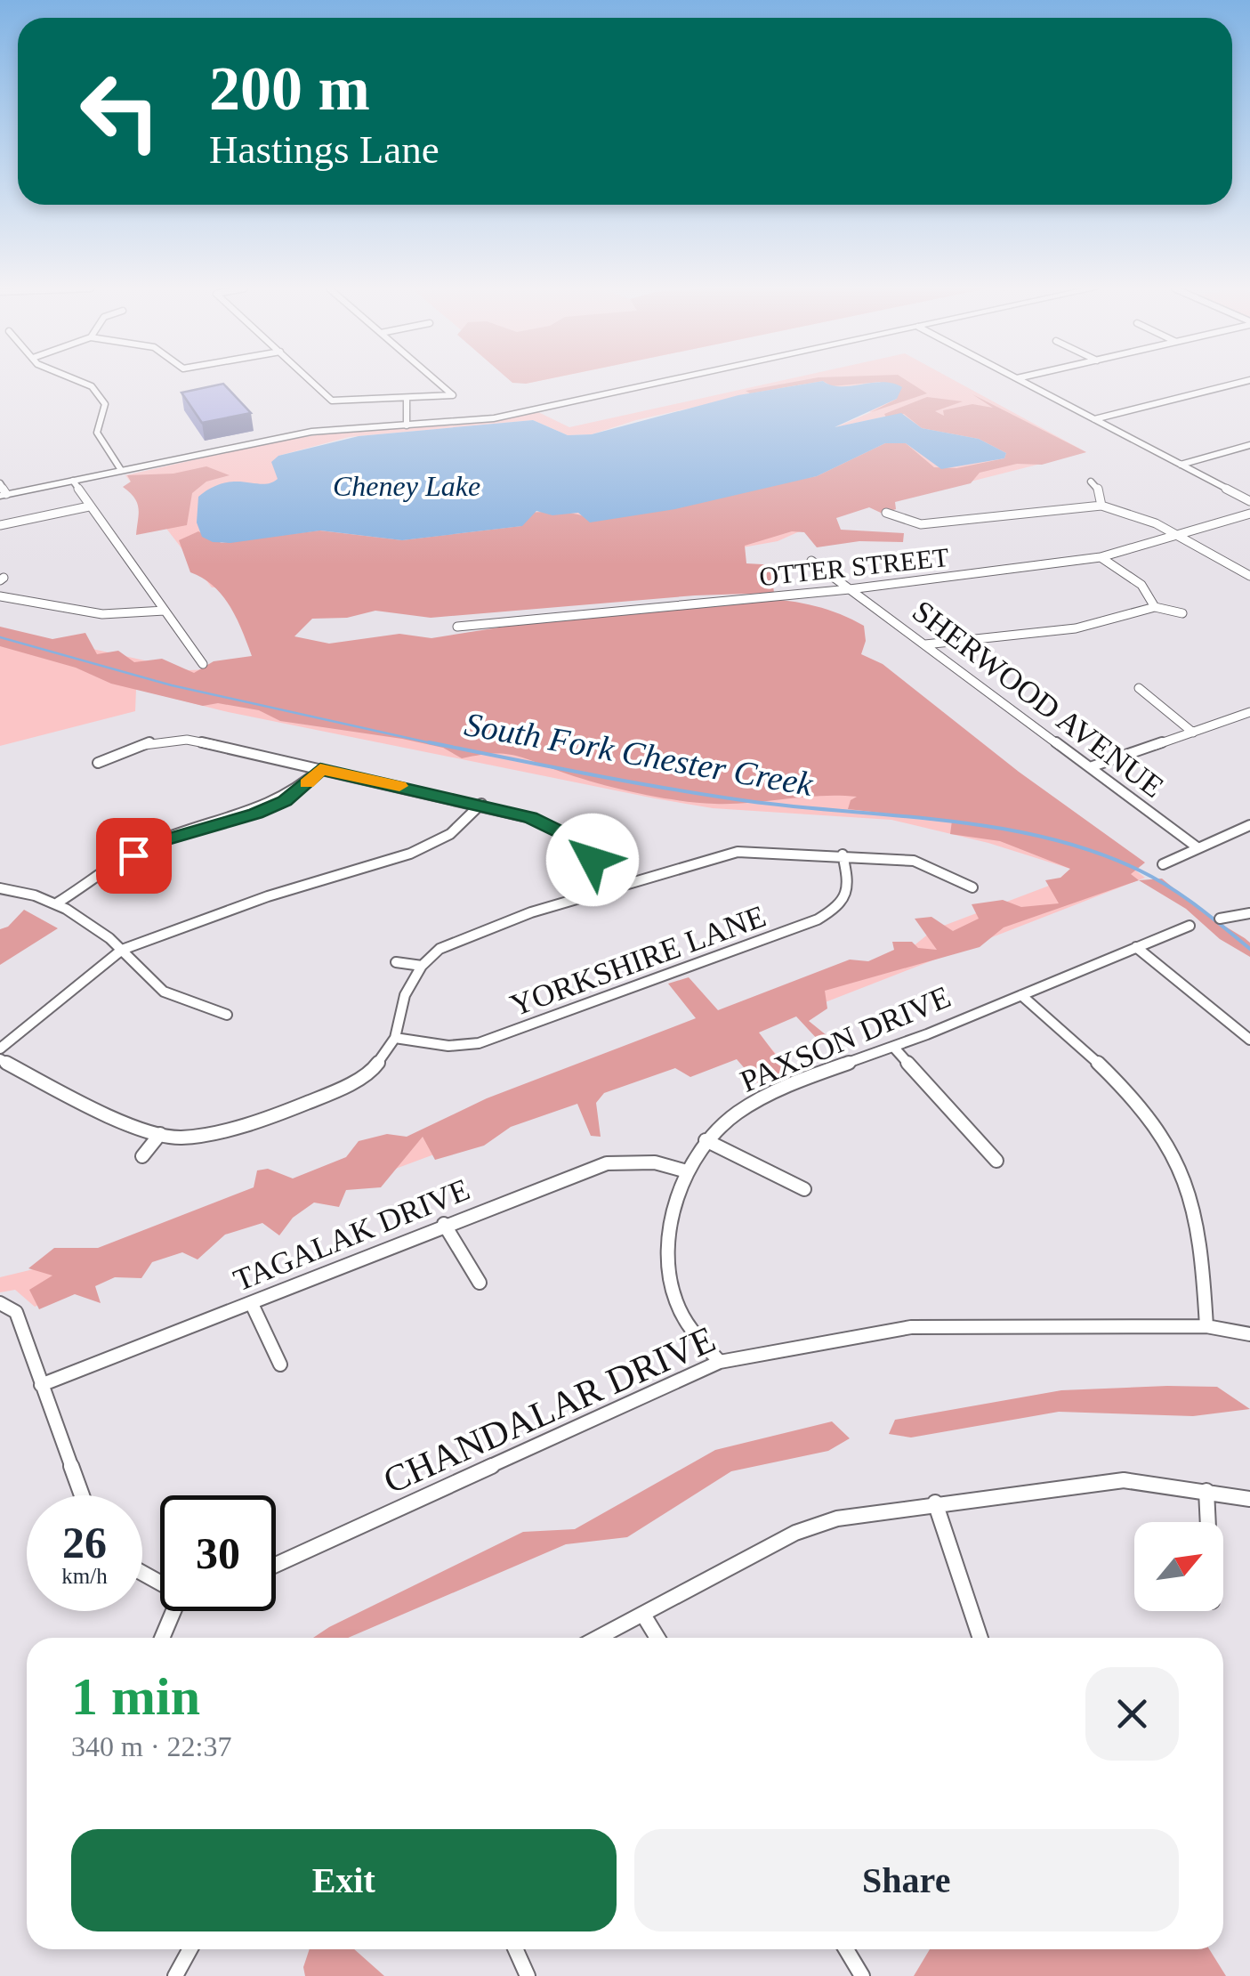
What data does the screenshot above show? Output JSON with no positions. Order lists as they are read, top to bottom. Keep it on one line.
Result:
{"streets":{"street":["OTTER STREET","SHERWOOD AVENUE","YORKSHIRE LANE","PAXSON DRIVE","TAGALAK DRIVE","CHANDALAR DRIVE"]},"crossings":[["OTTER STREET","SHERWOOD AVENUE"],["PAXSON DRIVE","TAGALAK DRIVE"],["PAXSON DRIVE","CHANDALAR DRIVE"]],"water":["Cheney Lake","South Fork Chester Creek"],"north":"top right","page":{"turn":["200 m","Hastings Lane"],"speed":"26 km/h","limit":"30","heading":["1 min","340 m · 22:37"],"buttons":["Exit","Share"]}}
